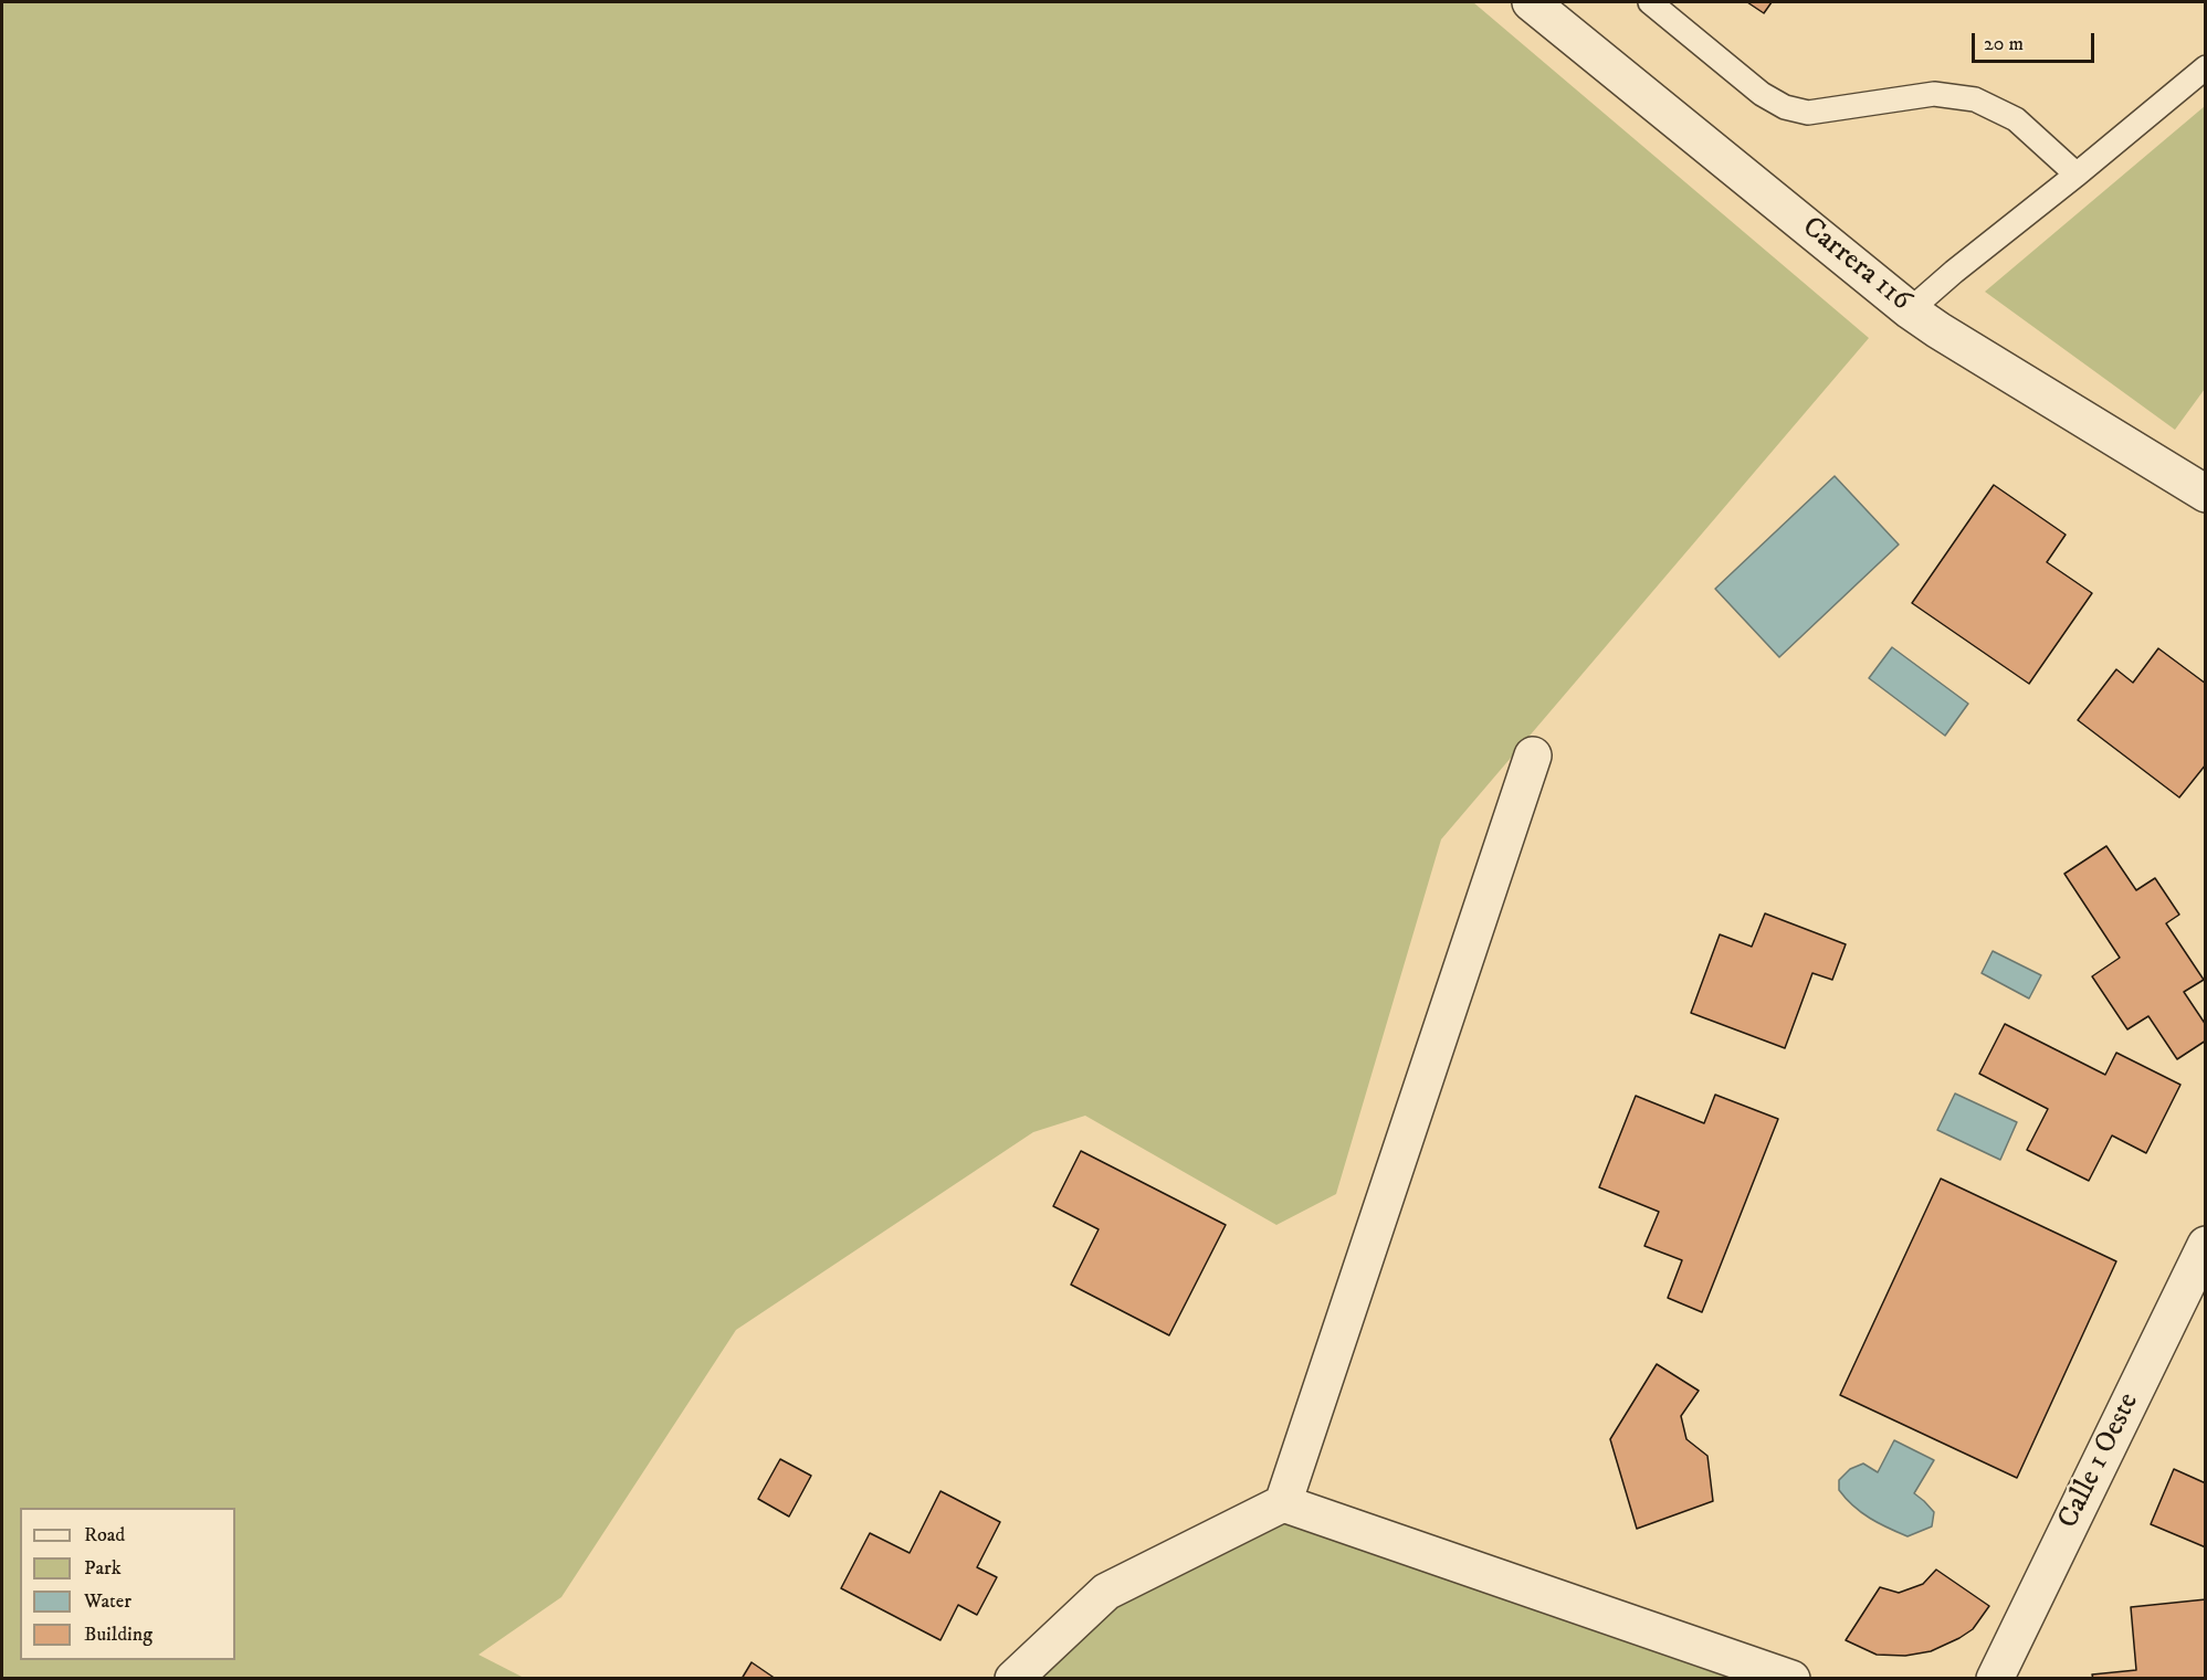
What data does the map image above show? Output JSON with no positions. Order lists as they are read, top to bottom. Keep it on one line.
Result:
{"streets":{"street":["Carrera 116","Calle 1 Oeste"]},"legend":["Road","Park","Water","Building"],"scale_bar":"20 m"}
